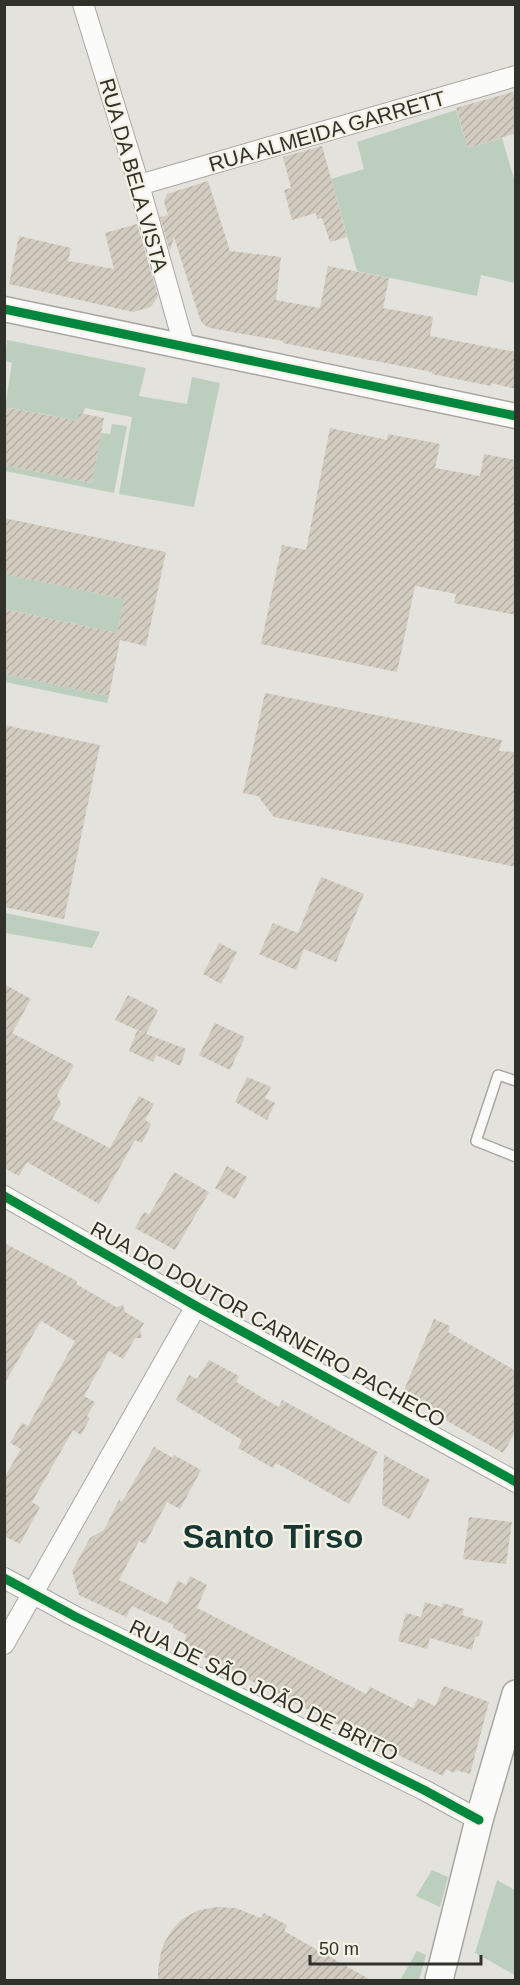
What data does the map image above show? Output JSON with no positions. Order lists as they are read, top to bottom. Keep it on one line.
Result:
{"streets":{"street":["RUA ALMEIDA GARRETT","RUA DA BELA VISTA","RUA DO DOUTOR CARNEIRO PACHECO","RUA DE SÃO JOÃO DE BRITO"]},"crossings":[["RUA ALMEIDA GARRETT","RUA DA BELA VISTA"]],"districts":["Santo Tirso"],"scale_bar":"50 m"}
